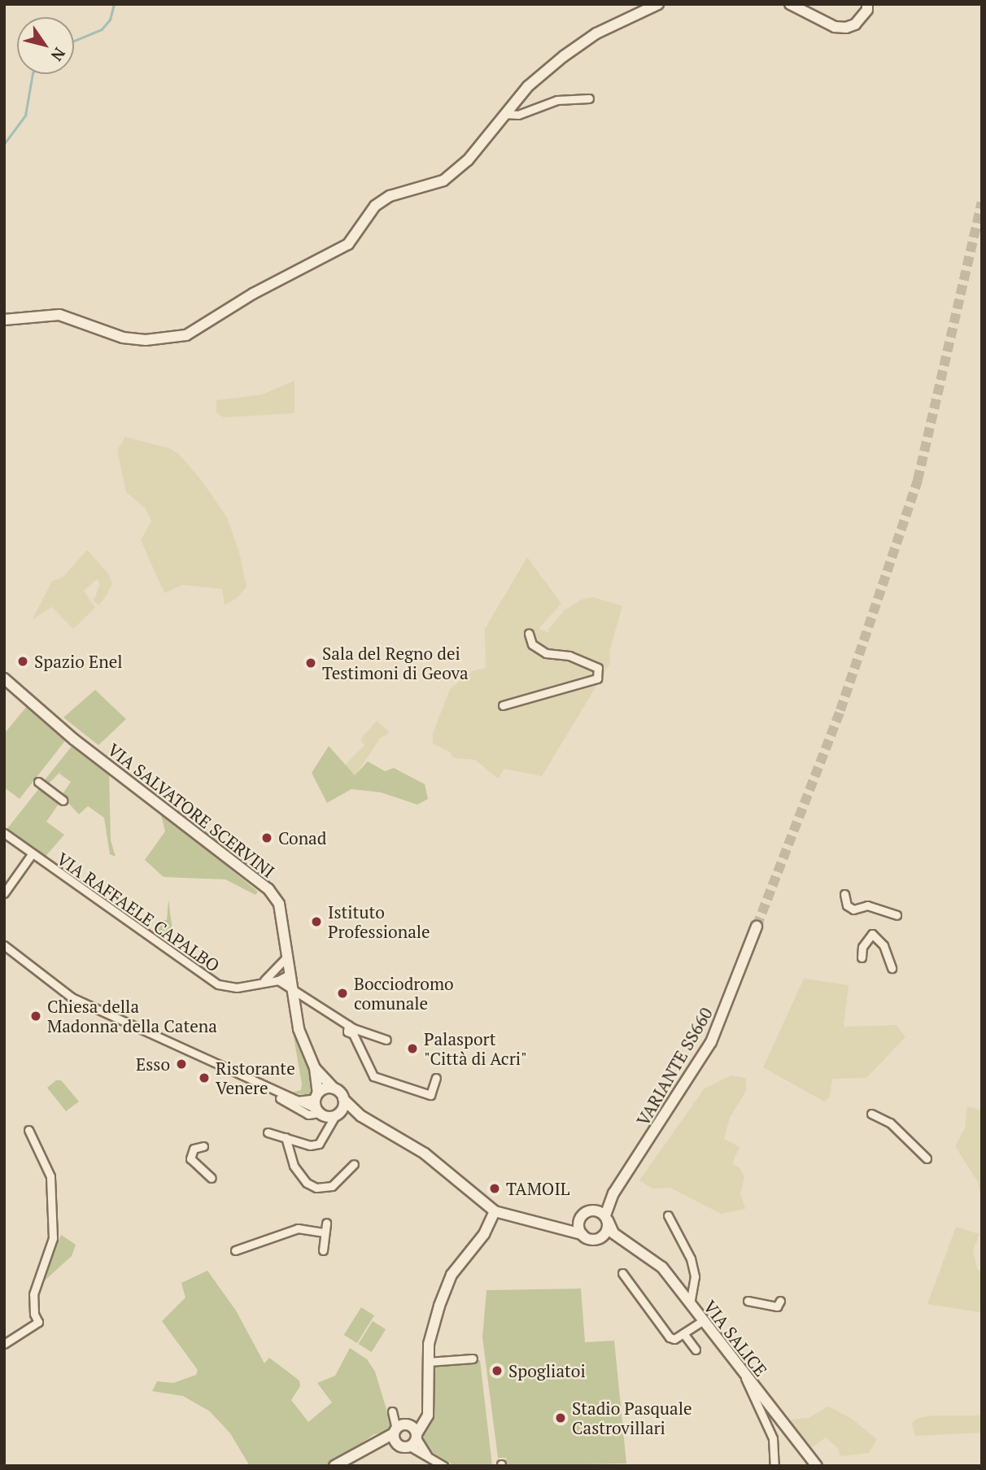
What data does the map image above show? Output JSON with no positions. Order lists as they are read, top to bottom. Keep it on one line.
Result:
{"streets":{"main road":["VIA SALVATORE SCERVINI","VARIANTE SS660","VIA SALICE"],"street":["VIA RAFFAELE CAPALBO"]},"places":["Spazio Enel","Sala del Regno dei Testimoni di Geova","Conad","Istituto Professionale","Bocciodromo comunale","Chiesa della Madonna della Catena","Palasport \"Città di Acri\"","Esso","Ristorante Venere","TAMOIL","Spogliatoi","Stadio Pasquale Castrovillari"],"north":"bottom right"}
